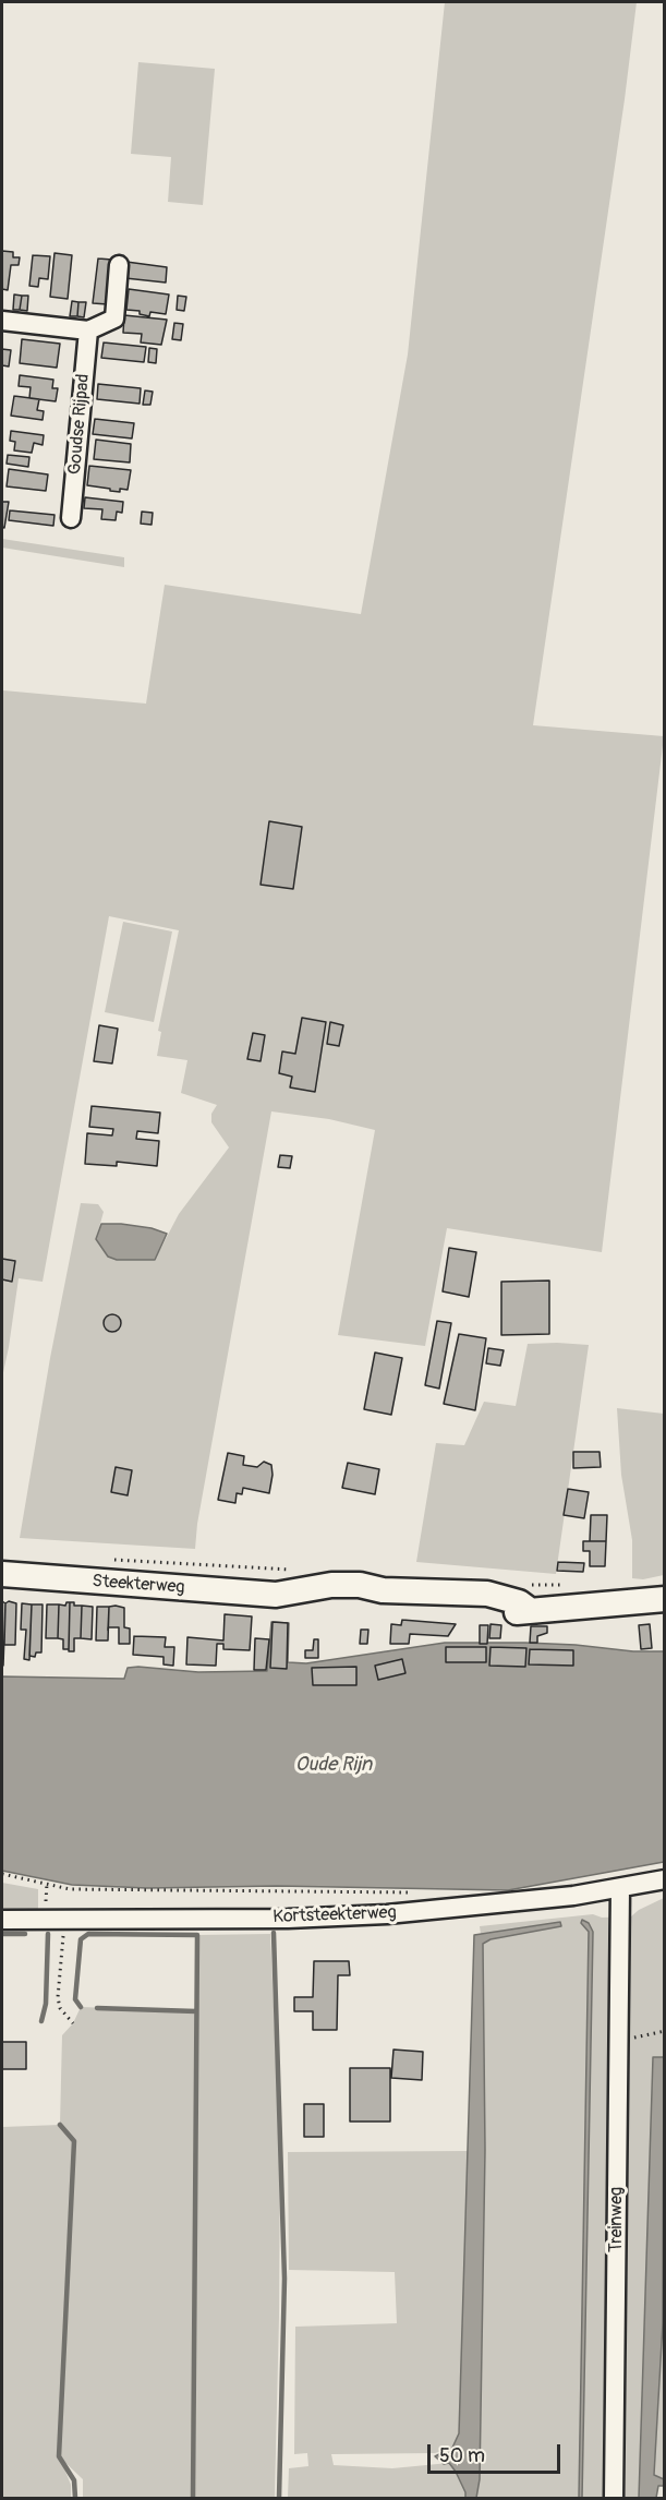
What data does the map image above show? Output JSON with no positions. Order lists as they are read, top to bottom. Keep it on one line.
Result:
{"streets":{"main road":["Steekterweg"],"street":["Goudse Rijpad","Kortsteekterweg","Treinweg"]},"crossings":[["Kortsteekterweg","Treinweg"]],"water":["Oude Rijn"],"scale_bar":"50 m"}
